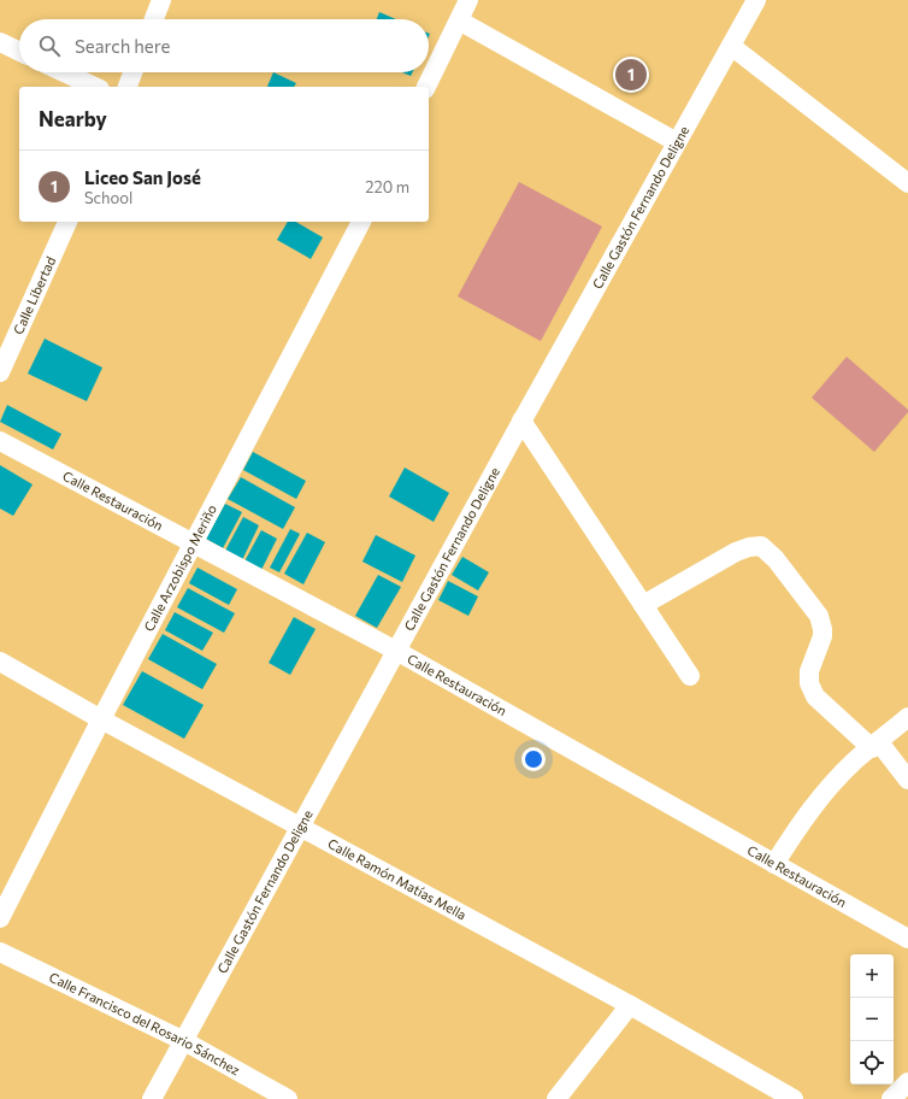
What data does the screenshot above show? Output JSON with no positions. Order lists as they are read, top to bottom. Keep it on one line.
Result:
{"streets":{"street":["Calle Gastón Fernando Deligne","Calle Libertad","Calle Restauración","Calle Arzobispo Meriño","Calle Ramón Matías Mella","Calle Francisco del Rosario Sánchez"]},"crossings":[["Calle Gastón Fernando Deligne","Calle Restauración"],["Calle Gastón Fernando Deligne","Calle Ramón Matías Mella"],["Calle Gastón Fernando Deligne","Calle Francisco del Rosario Sánchez"],["Calle Restauración","Calle Arzobispo Meriño"],["Calle Arzobispo Meriño","Calle Ramón Matías Mella"]],"page":{"search":"Search here","pins":"1","heading":"Nearby","list":[{"mark":"1","name":"Liceo San José","note":"School","value":"220 m"}],"map_buttons":["+","−"]}}
